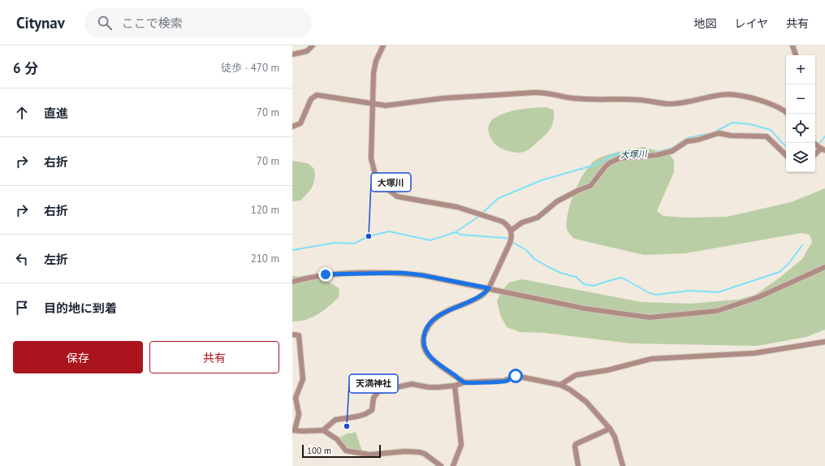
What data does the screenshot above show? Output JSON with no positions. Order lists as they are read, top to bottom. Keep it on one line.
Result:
{"water":["大塚川"],"places":["大塚川","天満神社"],"scale_bar":"100 m","page":{"header":"Citynav","search":"ここで検索","nav":["地図","レイヤ","共有"],"heading":["6 分","徒歩 · 470 m"],"map_buttons":["+","−"],"list":[["直進","70 m"],["右折","70 m"],["右折","120 m"],["左折","210 m"],"目的地に到着"],"buttons":["保存","共有"],"scale":"100 m"}}
